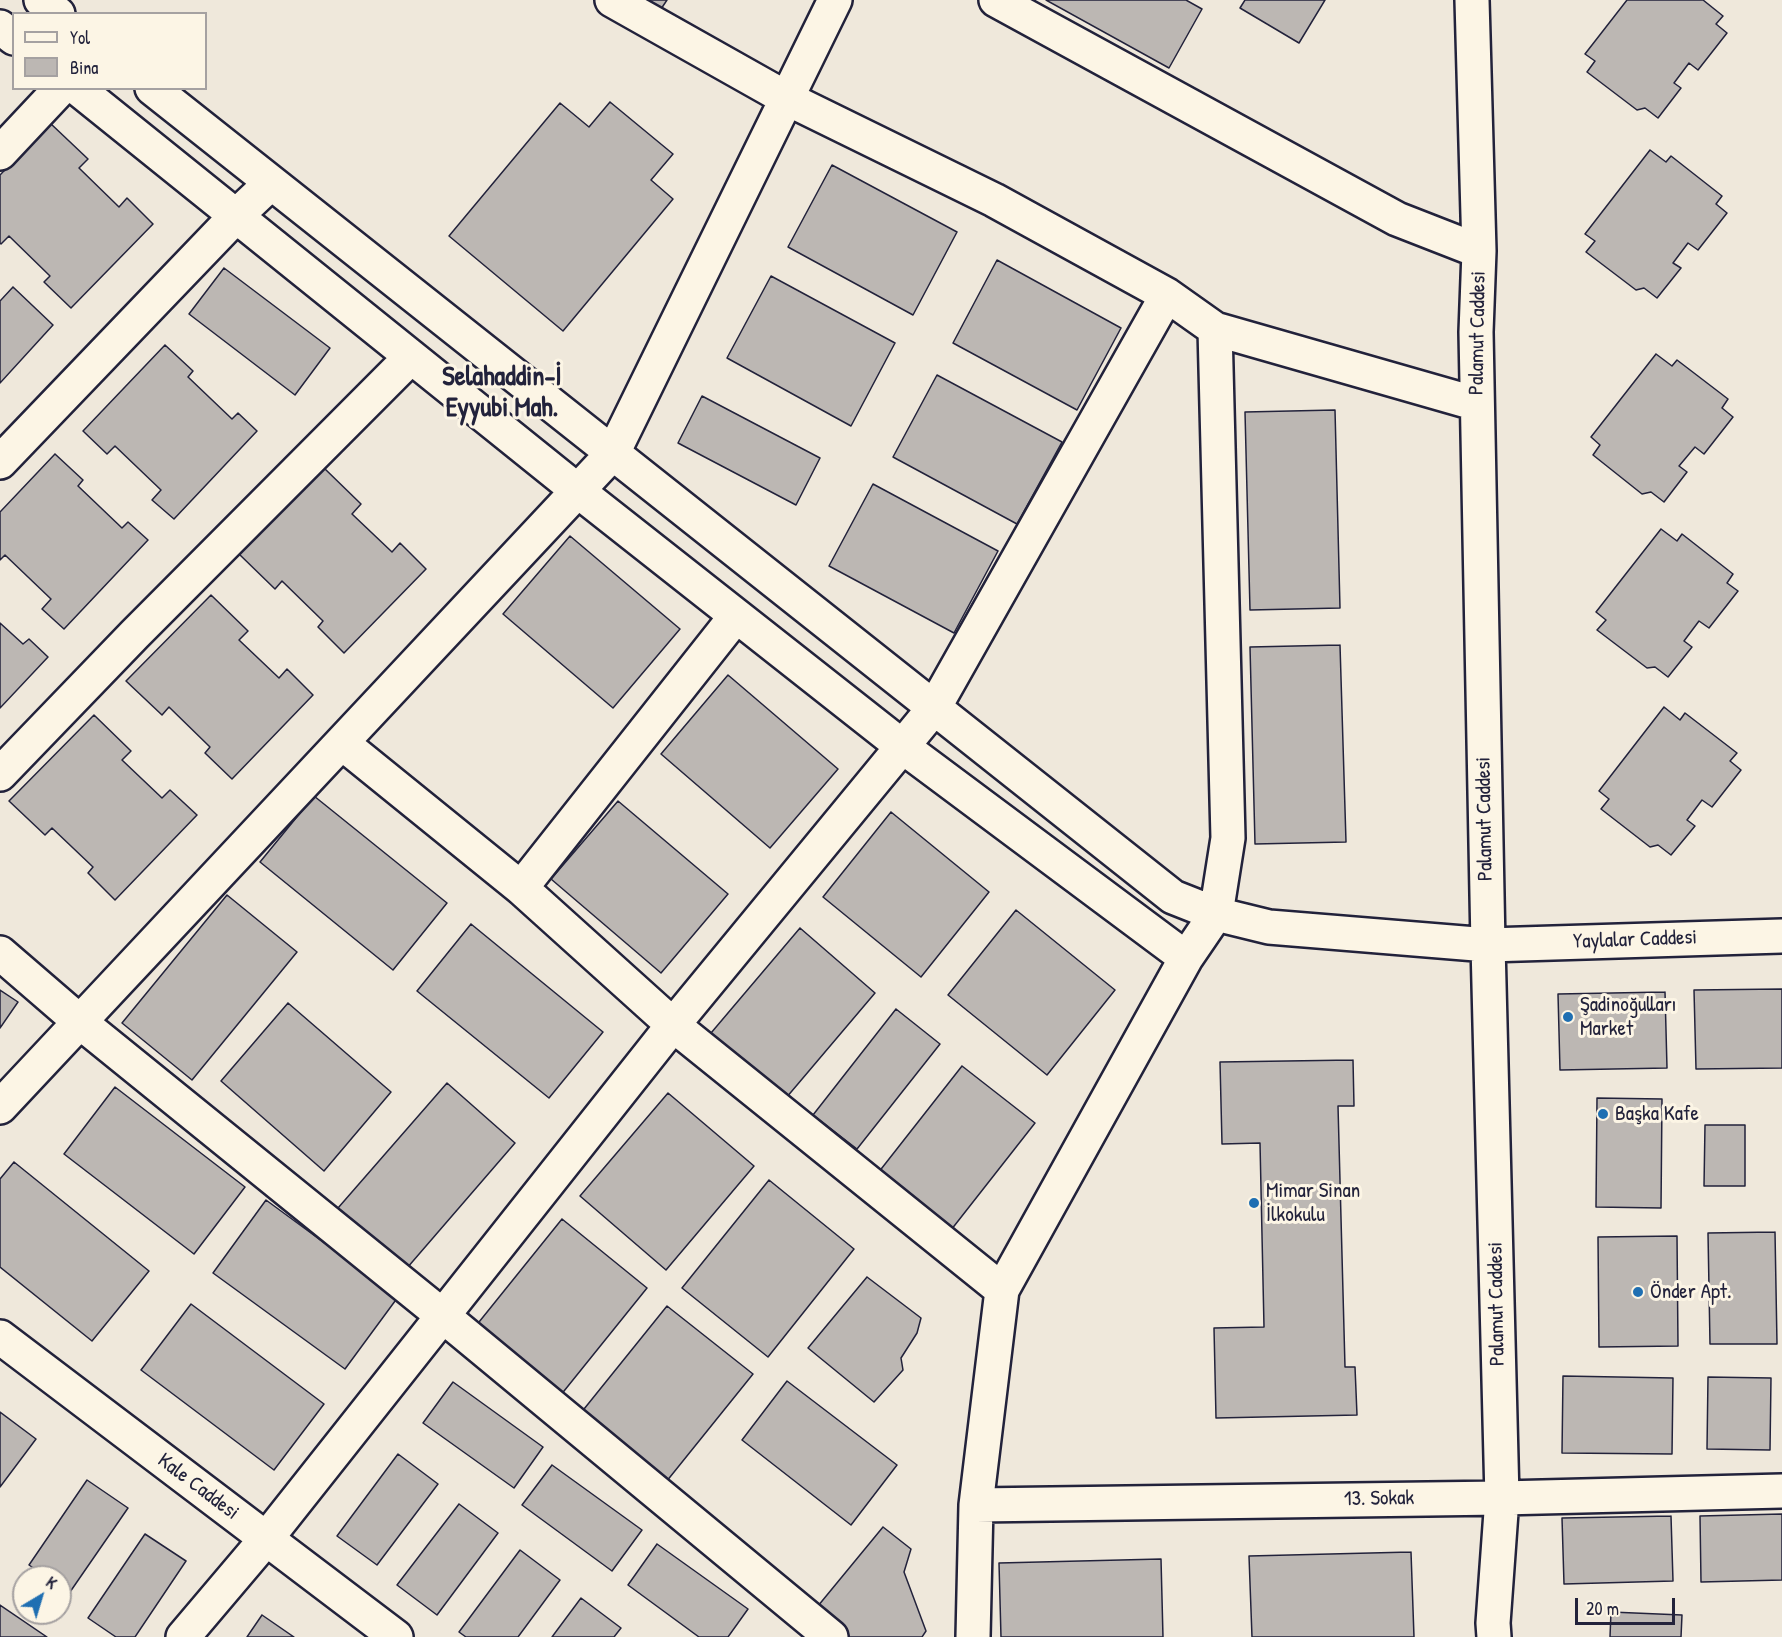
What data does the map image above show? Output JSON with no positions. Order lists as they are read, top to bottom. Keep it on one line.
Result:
{"streets":{"street":["Palamut Caddesi","Yaylalar Caddesi","Kale Caddesi","13. Sokak"]},"crossings":[["Palamut Caddesi","Yaylalar Caddesi"],["Palamut Caddesi","13. Sokak"]],"districts":["Selahaddin-İ Eyyubi Mah."],"places":["Şadinoğulları Market","Başka Kafe","Mimar Sinan İlkokulu","Önder Apt."],"legend":["Yol","Bina"],"scale_bar":"20 m","north":"top right"}
